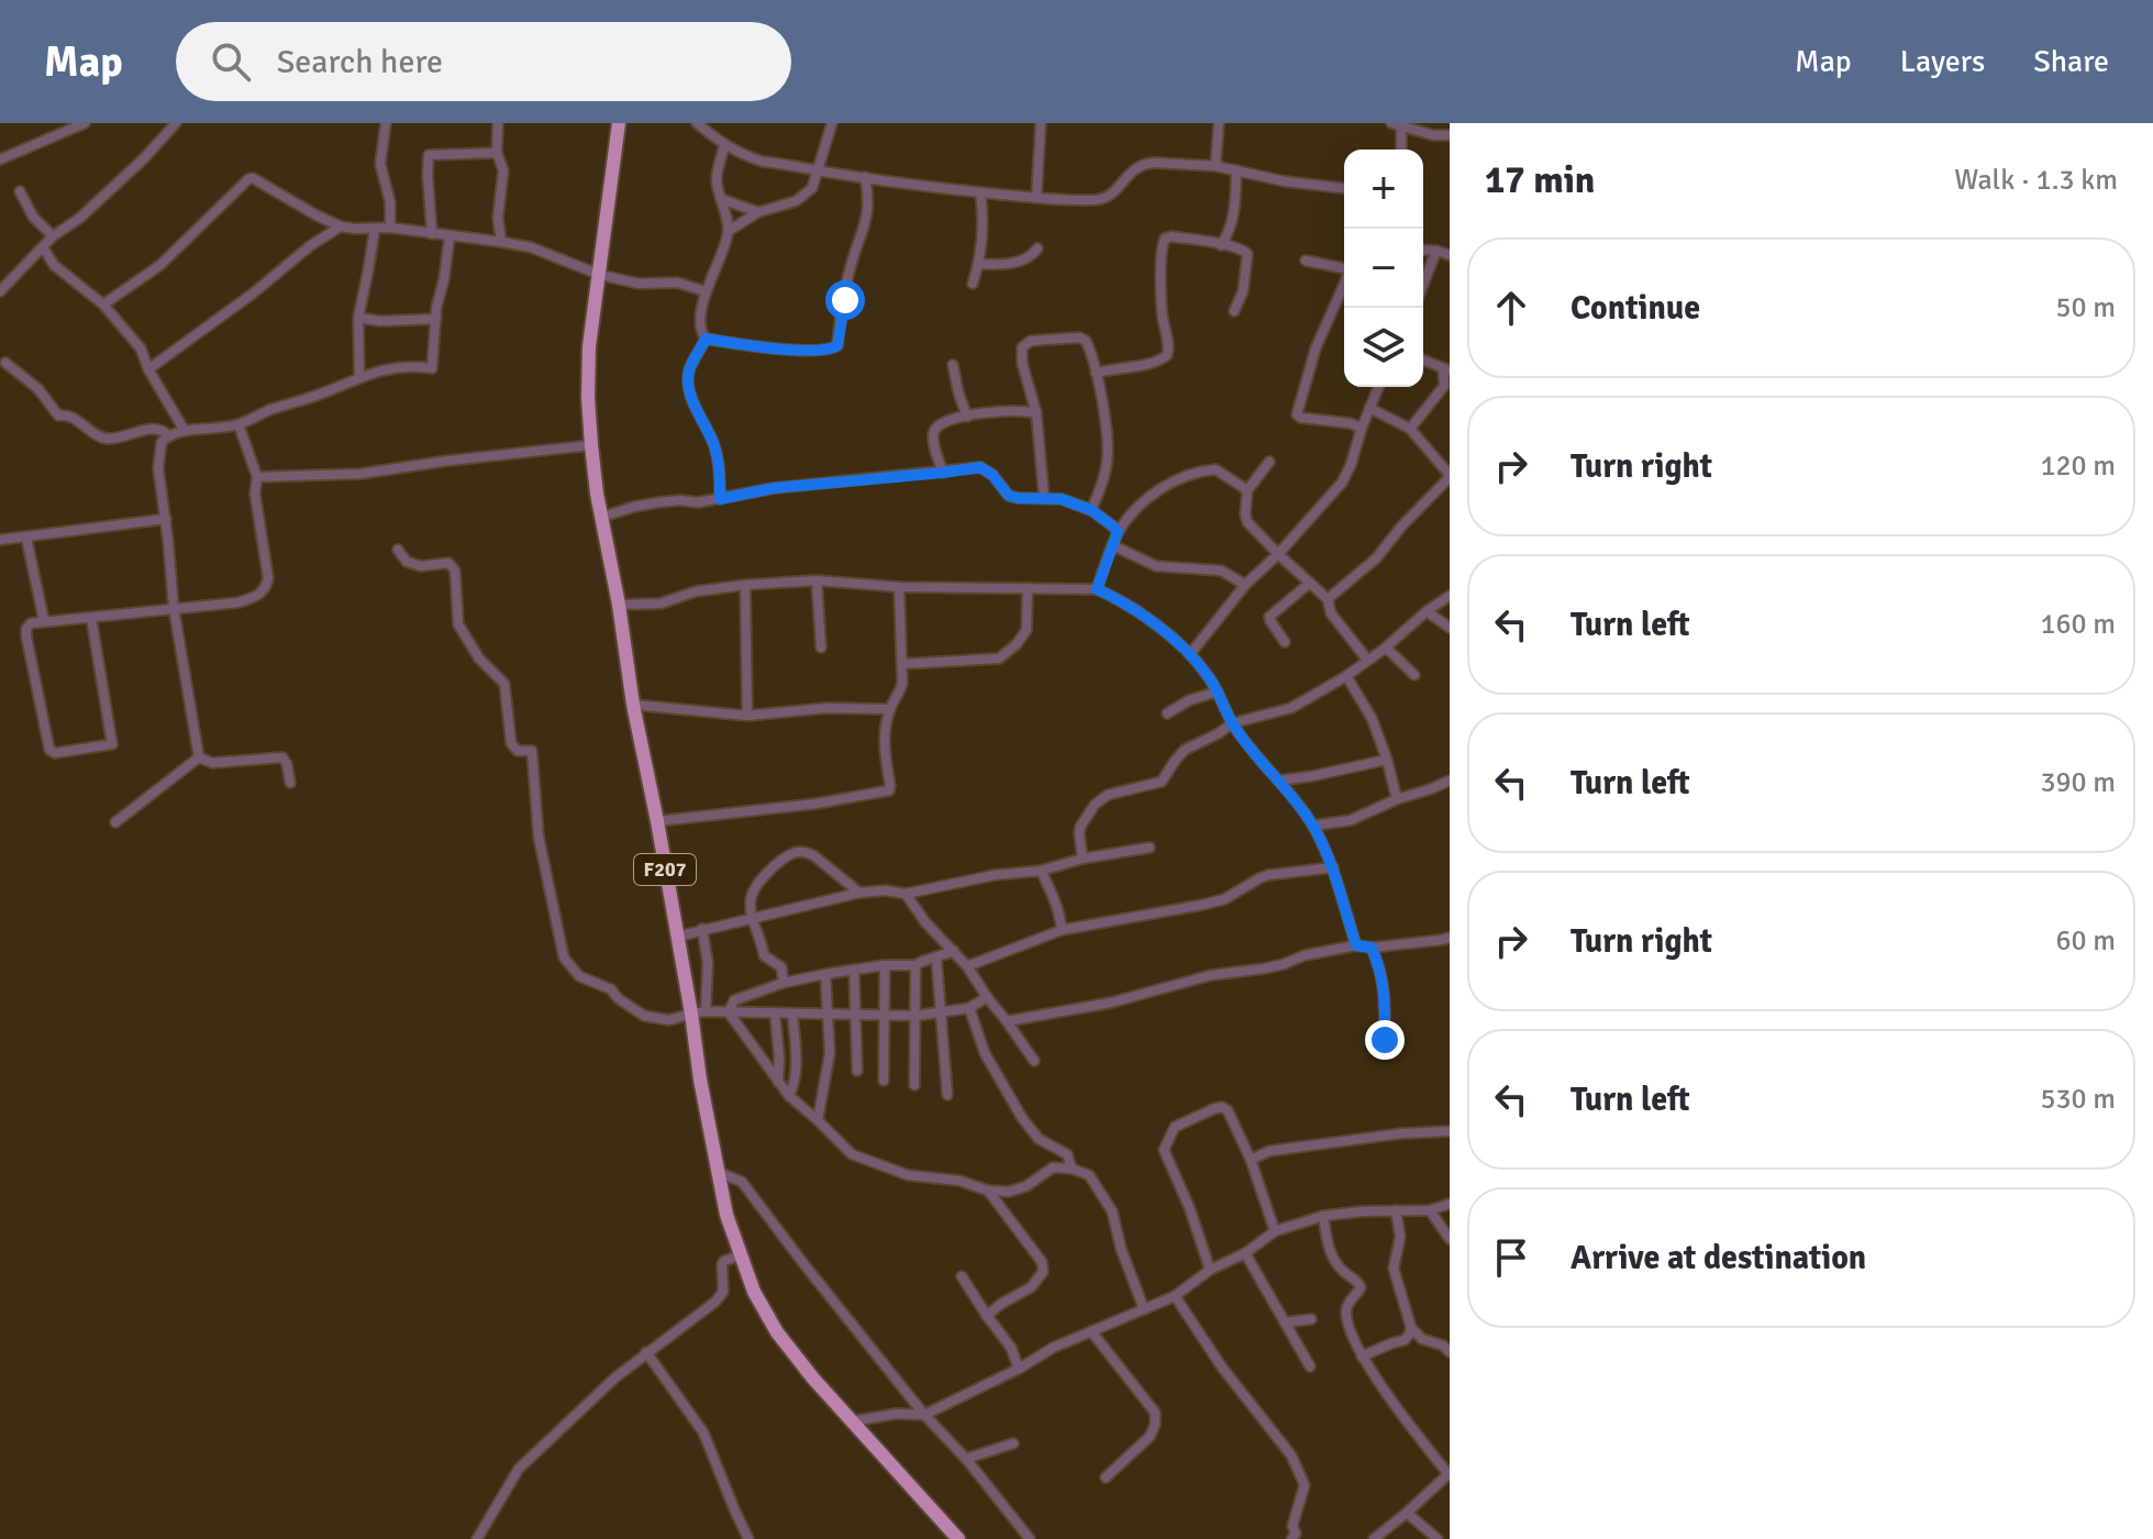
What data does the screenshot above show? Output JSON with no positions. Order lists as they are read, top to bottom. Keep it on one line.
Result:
{"streets":{"main road":["F207"]},"page":{"header":"Map","search":"Search here","nav":["Map","Layers","Share"],"heading":["17 min","Walk · 1.3 km"],"map_buttons":["+","−"],"list":[["Continue","50 m"],["Turn right","120 m"],["Turn left","160 m"],["Turn left","390 m"],["Turn right","60 m"],["Turn left","530 m"],"Arrive at destination"]}}
